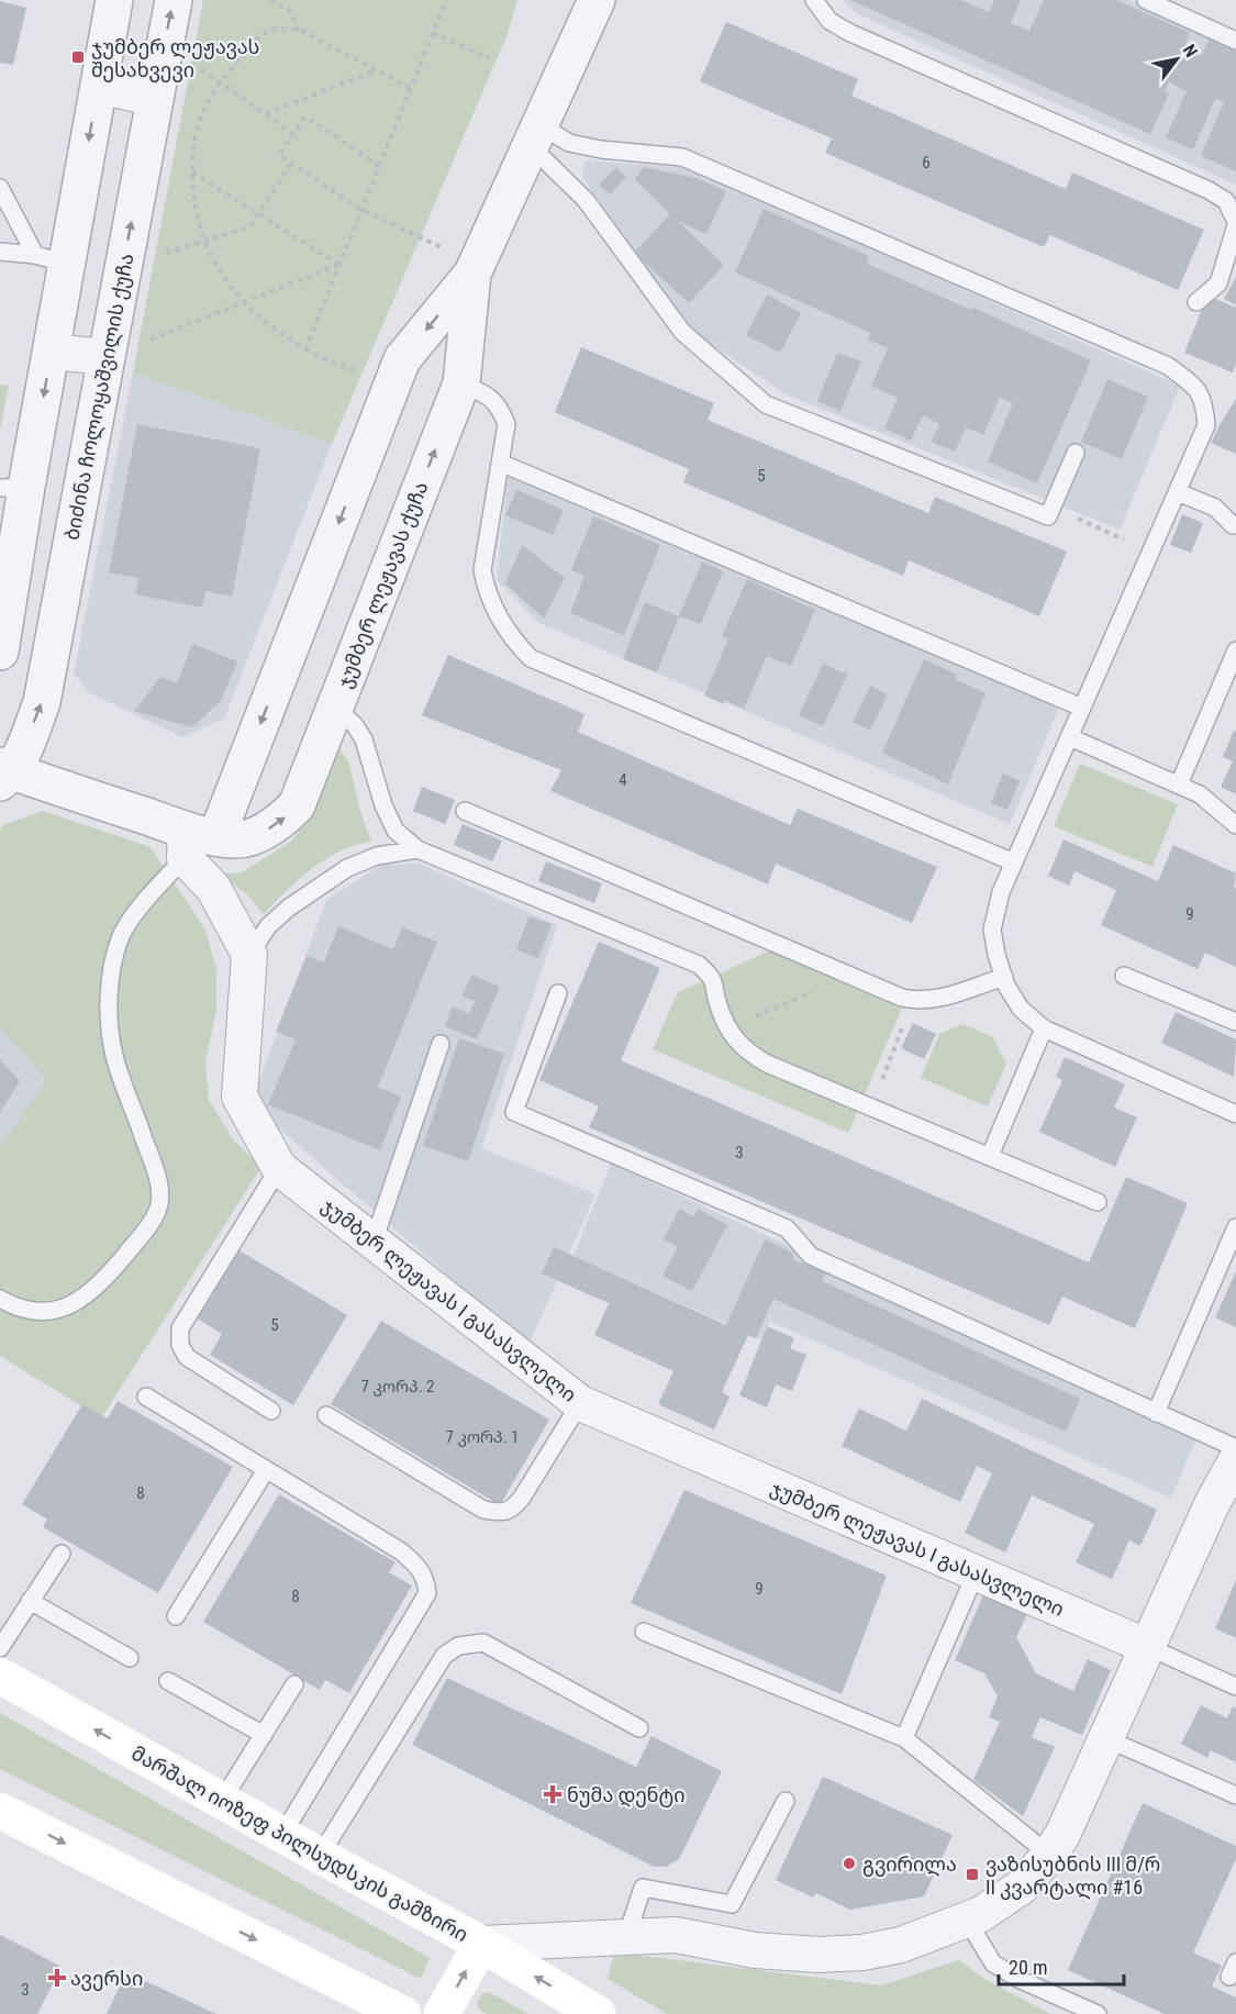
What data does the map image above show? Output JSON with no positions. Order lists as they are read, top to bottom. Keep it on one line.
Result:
{"streets":{"main road":["მარშალ იოზეფ პილსუდსკის გამზირი"],"street":["ბიძინა ჩოლოყაშვილის ქუჩა","ჯუმბერ ლეჟავას ქუჩა","ჯუმბერ ლეჟავას I გასასვლელი"]},"crossings":[["ბიძინა ჩოლოყაშვილის ქუჩა","ჯუმბერ ლეჟავას ქუჩა"]],"places":{"transit":["ჯუმბერ ლეჟავას შესახვევი","ვაზისუბნის III მ/რ II კვარტალი #16"],"health":["ნუმა დენტი","ავერსი"],"other":["გვირილა"]},"house_numbers":["6","5","4","9","3","5","7 კორპ. 2","7 კორპ. 1","8","9","8","3"],"scale_bar":"20 m","north":"top right"}
